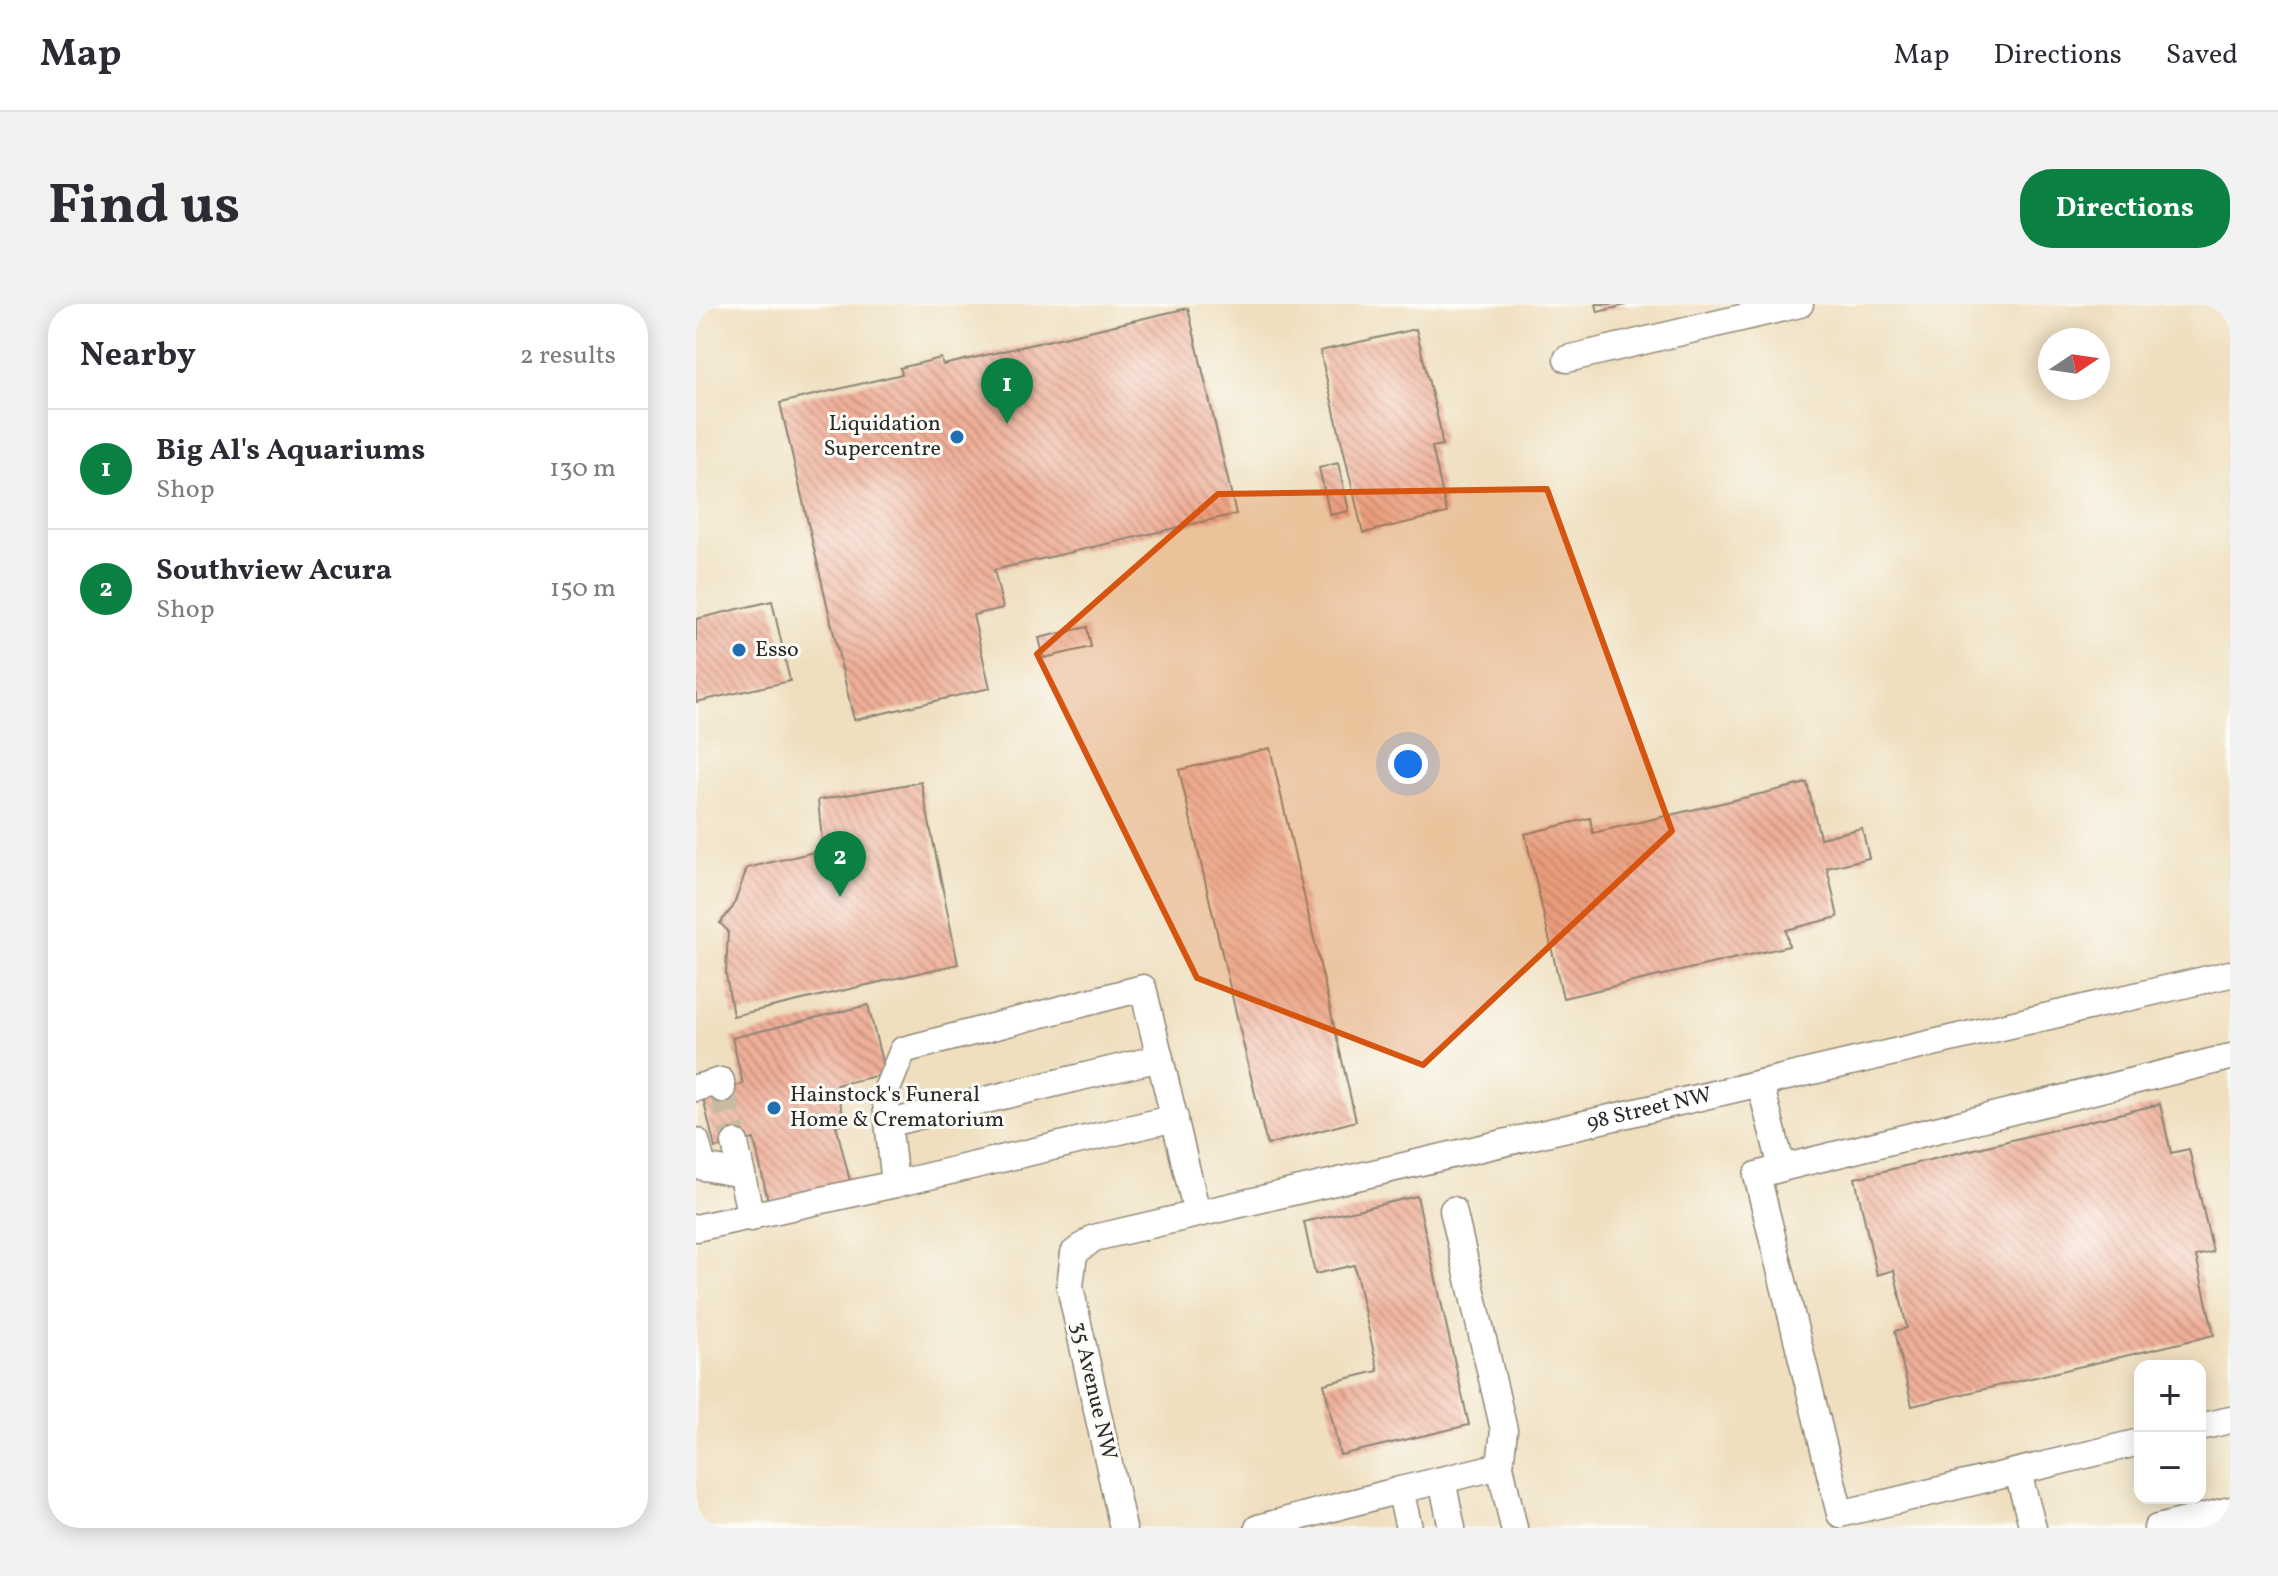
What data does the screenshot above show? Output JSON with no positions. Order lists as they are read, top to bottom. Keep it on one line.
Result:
{"streets":{"street":["98 Street NW","35 Avenue NW"]},"crossings":[["98 Street NW","35 Avenue NW"]],"places":["Liquidation Supercentre","Esso","Hainstock's Funeral Home & Crematorium"],"north":"right","page":{"header":"Map","nav":["Map","Directions","Saved"],"title":"Find us","buttons":"Directions","heading":["Nearby","2 results"],"pins":["1","2"],"list":[{"mark":"1","name":"Big Al's Aquariums","note":"Shop","value":"130 m"},{"mark":"2","name":"Southview Acura","note":"Shop","value":"150 m"}],"map_buttons":["+","−"]}}
